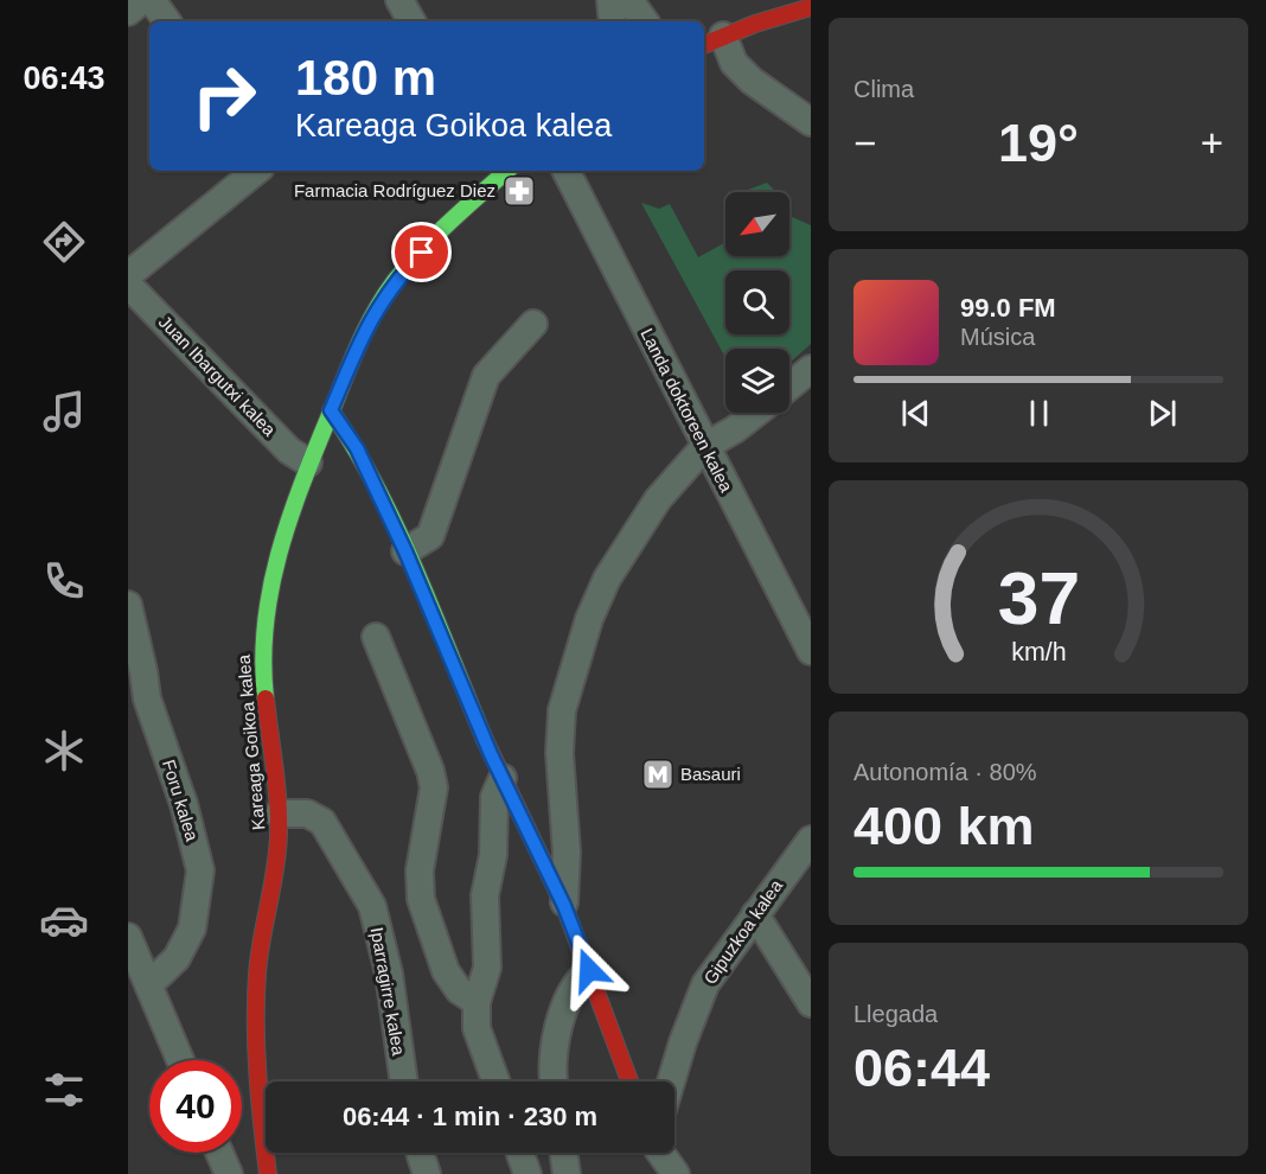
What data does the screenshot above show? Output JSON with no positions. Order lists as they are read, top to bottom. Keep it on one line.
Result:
{"streets":{"main road":["Kareaga Goikoa kalea"],"street":["Juan Ibargutxi kalea","Landa doktoreen kalea","Foru kalea","Gipuzkoa kalea","Iparragirre kalea"]},"crossings":[["Juan Ibargutxi kalea","Kareaga Goikoa kalea"],["Kareaga Goikoa kalea","Iparragirre kalea"]],"places":{"pharmacy":["Farmacia Rodríguez Diez"],"metro station":["Basauri"]},"north":"bottom left","page":{"tabs":"06:43","tile":["Clima",["Autonomía · 80%","400 km"],["Llegada","06:44"]],"turn":["180 m","Kareaga Goikoa kalea"],"heat":["−","19°","+"],"song":["99.0 FM","Música"],"limit":"40","trip":"06:44 · 1 min · 230 m","gauge":["37","km/h"]}}
